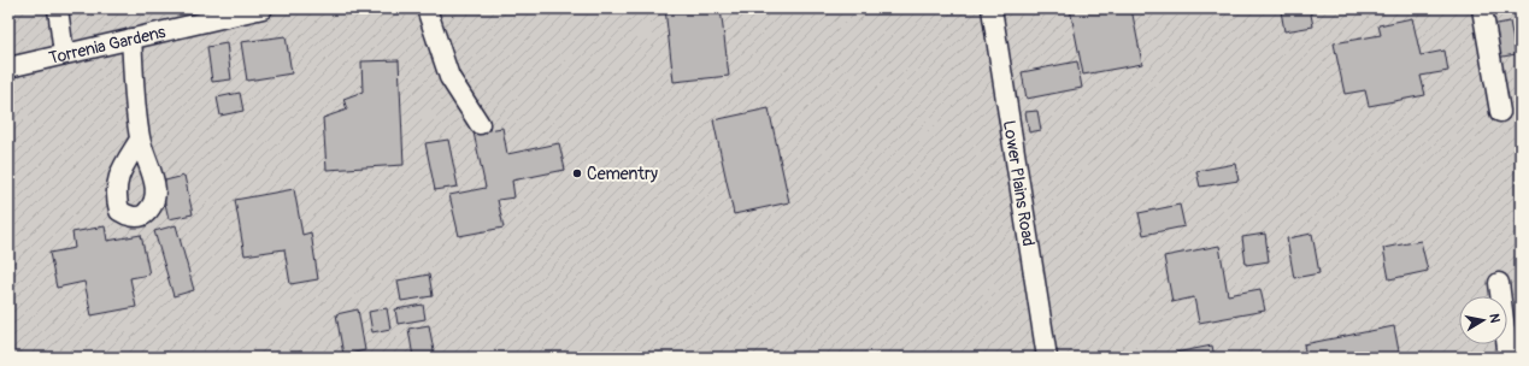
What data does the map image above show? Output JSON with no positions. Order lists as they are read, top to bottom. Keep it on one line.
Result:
{"streets":{"street":["Torrenia Gardens","Lower Plains Road"]},"places":["Cementry"],"north":"right"}
